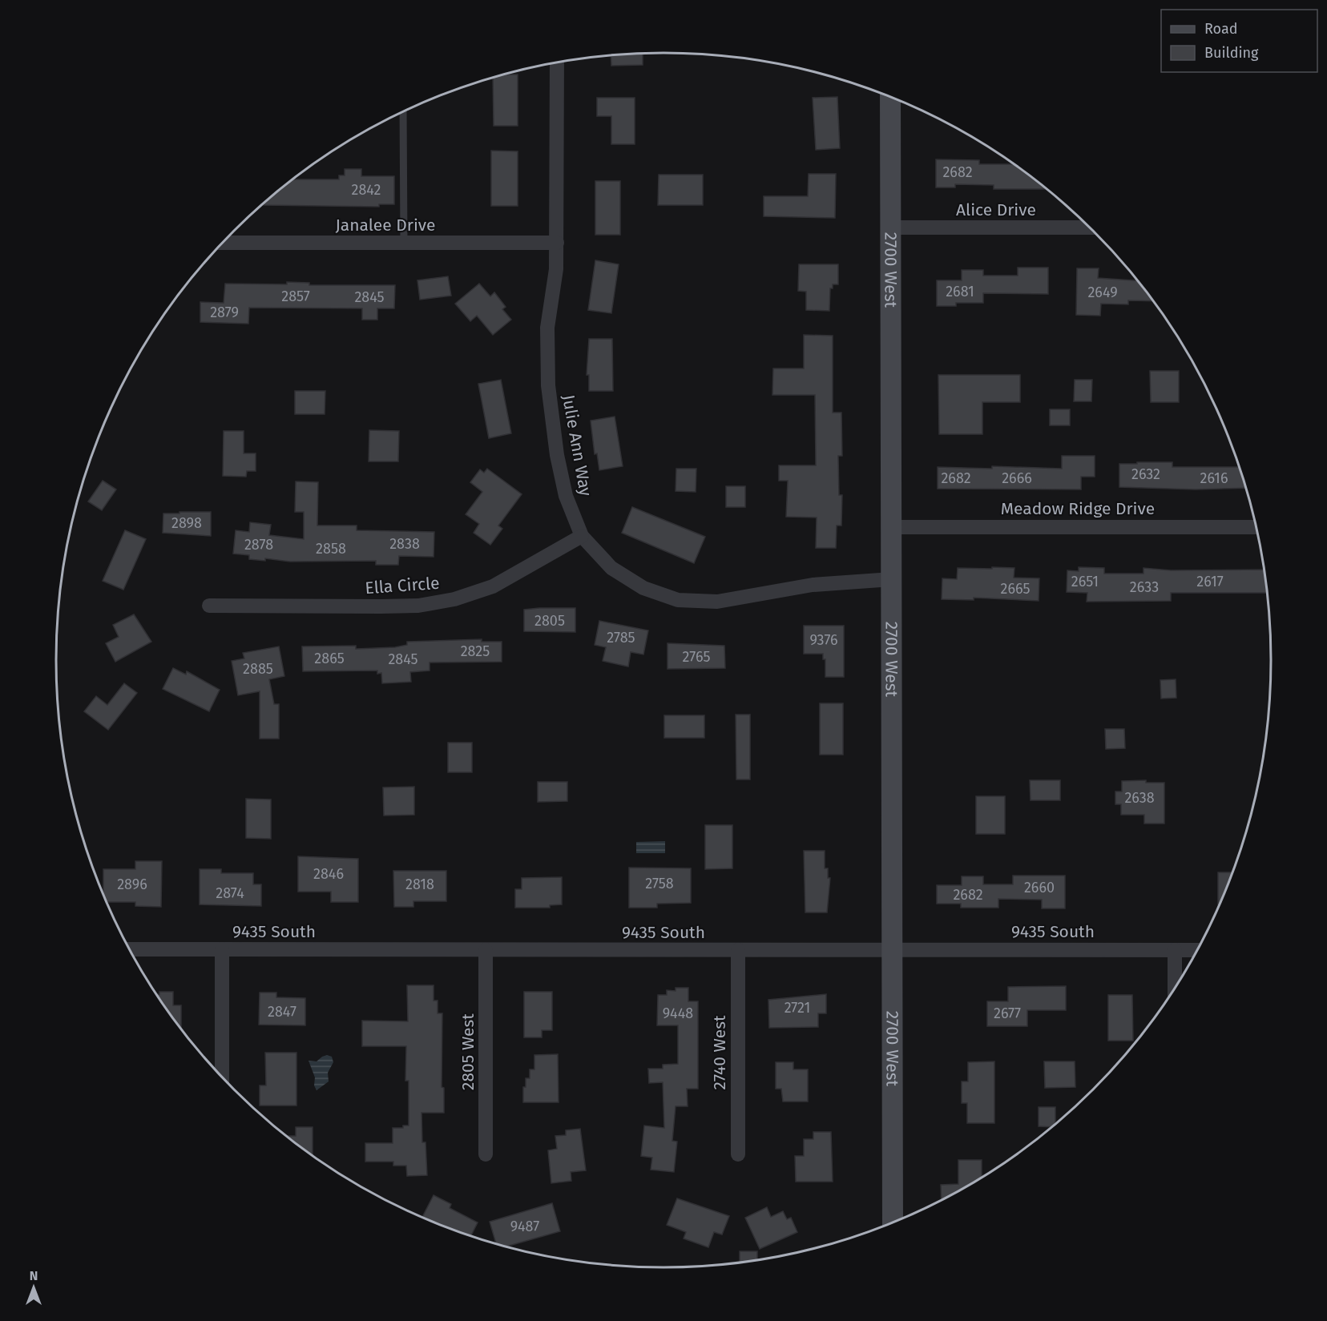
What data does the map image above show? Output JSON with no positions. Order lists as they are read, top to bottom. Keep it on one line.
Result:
{"streets":{"main road":["2700 West"],"street":["Alice Drive","Janalee Drive","Julie Ann Way","Meadow Ridge Drive","Ella Circle","9435 South","2805 West","2740 West"]},"crossings":[["Alice Drive","2700 West"],["Janalee Drive","Julie Ann Way"],["2700 West","Julie Ann Way"],["2700 West","Meadow Ridge Drive"],["2700 West","9435 South"],["Julie Ann Way","Ella Circle"],["9435 South","2805 West"],["9435 South","2740 West"]],"house_numbers":["2682","2842","2681","2649","2857","2845","2879","2632","2682","2666","2616","2898","2838","2878","2858","2651","2617","2633","2665","2805","2785","9376","2825","2765","2865","2845","2885","2638","2846","2758","2896","2818","2660","2874","2682","2721","2847","9448","2677","9487"],"legend":["Road","Building"],"north":"top"}
